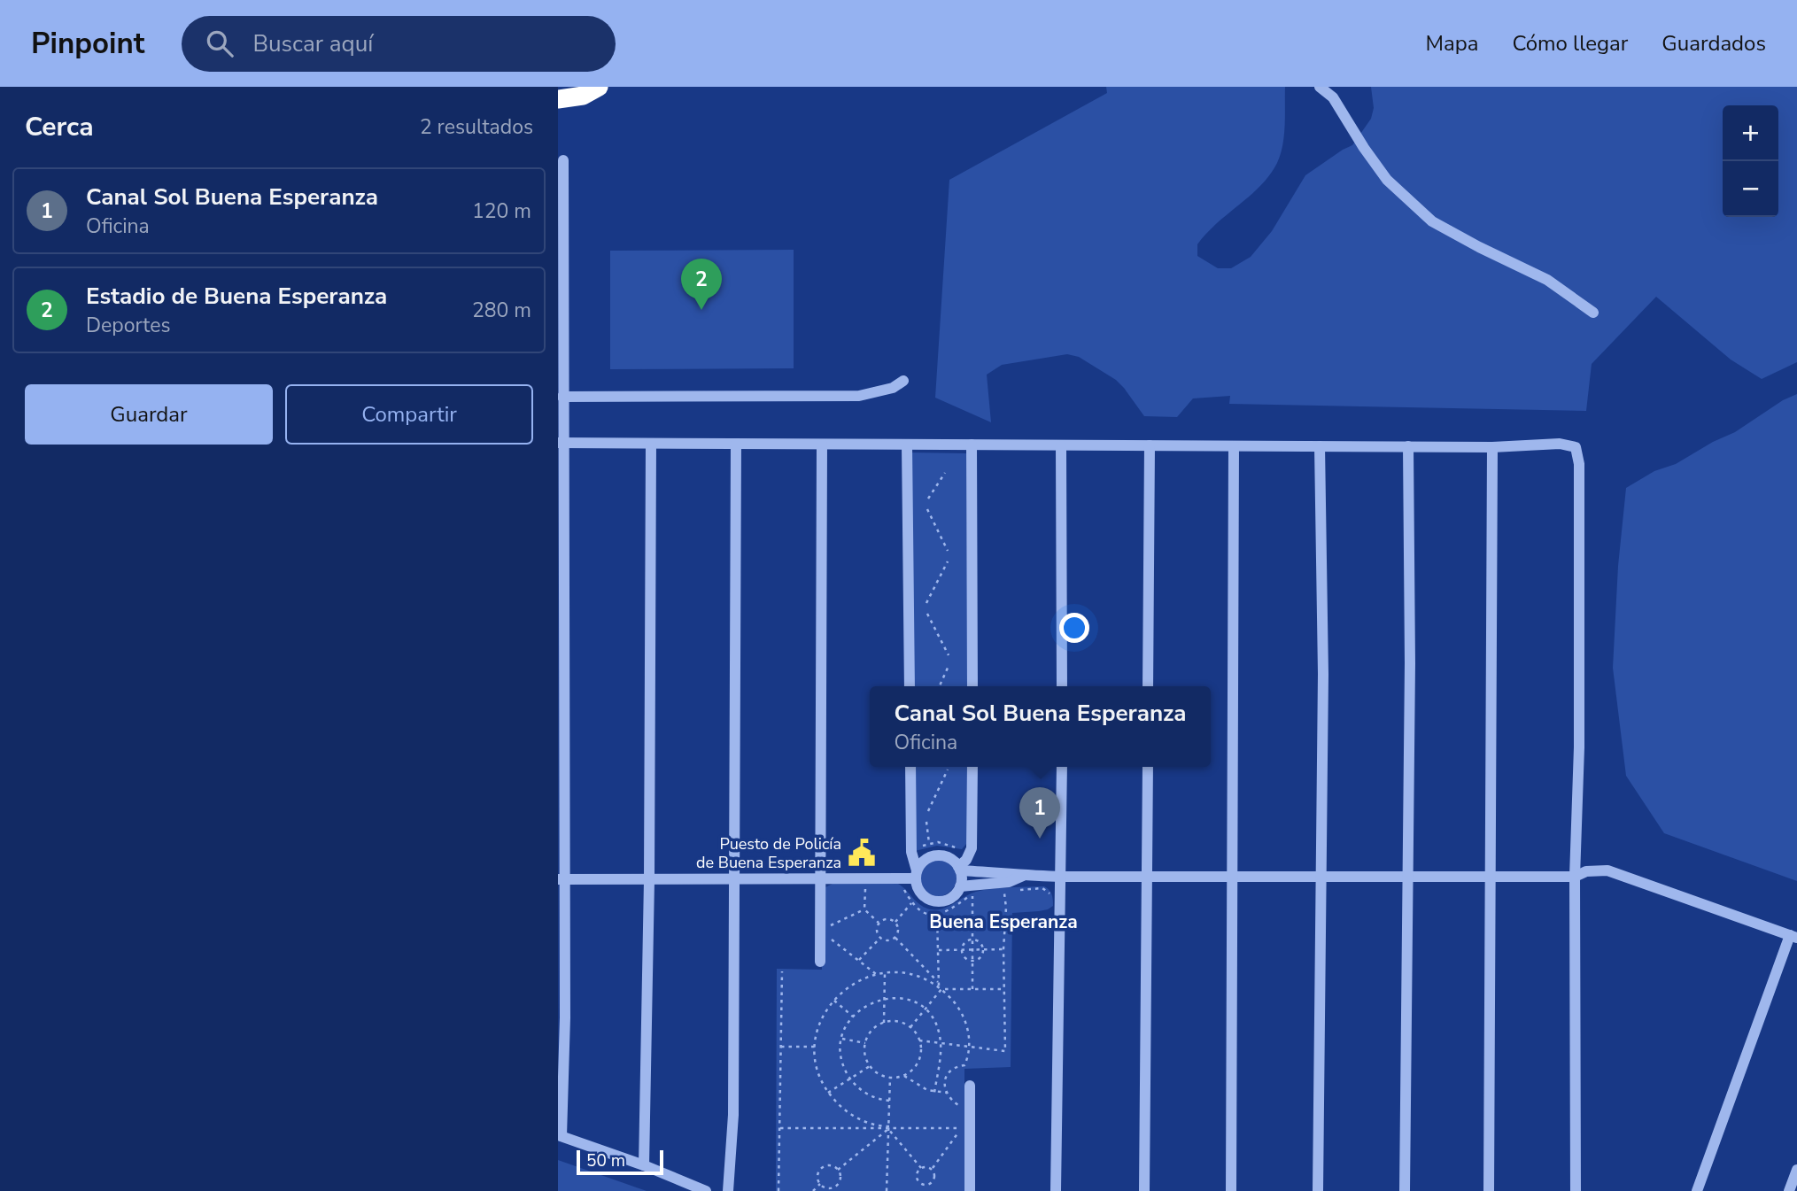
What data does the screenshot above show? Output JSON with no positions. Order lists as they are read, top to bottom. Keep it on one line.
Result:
{"districts":["Buena Esperanza"],"places":{"public building":["Puesto de Policía de Buena Esperanza"]},"scale_bar":"50 m","page":{"header":"Pinpoint","search":"Buscar aquí","nav":["Mapa","Cómo llegar","Guardados"],"heading":["Cerca","2 resultados"],"map_buttons":["+","−"],"list":[{"mark":"1","name":"Canal Sol Buena Esperanza","note":"Oficina","value":"120 m"},{"mark":"2","name":"Estadio de Buena Esperanza","note":"Deportes","value":"280 m"}],"pins":["2","1"],"buttons":["Guardar","Compartir"],"popup":["Canal Sol Buena Esperanza","Oficina"],"scale":"50 m"}}
